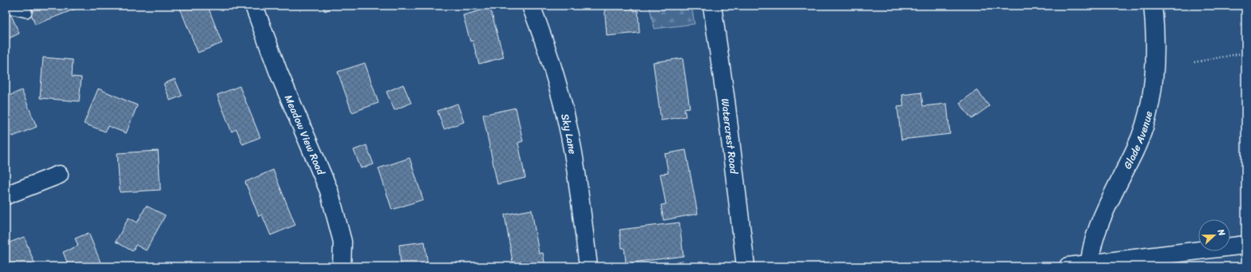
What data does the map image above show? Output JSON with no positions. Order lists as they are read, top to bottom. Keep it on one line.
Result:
{"streets":{"street":["Sky Lane","Meadow View Road","Watercrest Road","Glade Avenue"]},"north":"right"}
